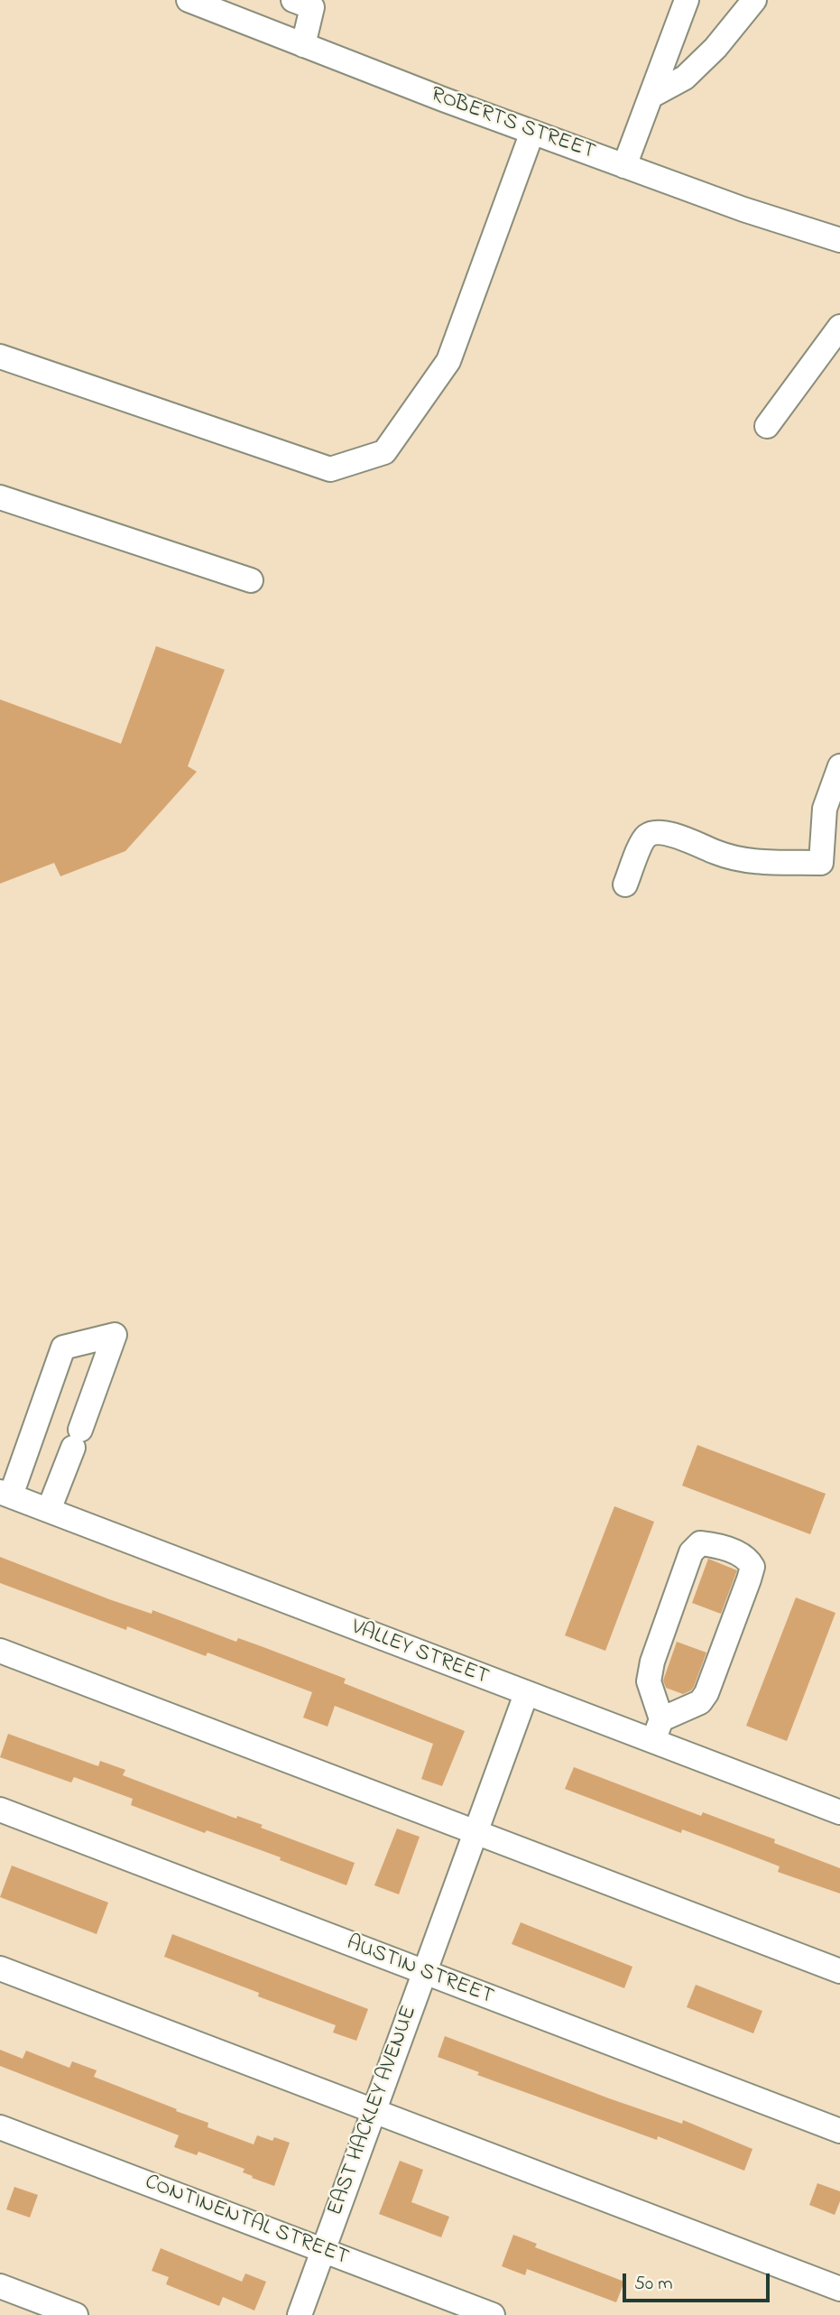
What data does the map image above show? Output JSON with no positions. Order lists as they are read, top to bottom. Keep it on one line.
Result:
{"streets":{"street":["ROBERTS STREET","VALLEY STREET","AUSTIN STREET","EAST HACKLEY AVENUE","CONTINENTAL STREET"]},"crossings":[["VALLEY STREET","EAST HACKLEY AVENUE"],["AUSTIN STREET","EAST HACKLEY AVENUE"],["EAST HACKLEY AVENUE","CONTINENTAL STREET"]],"scale_bar":"50 m"}
